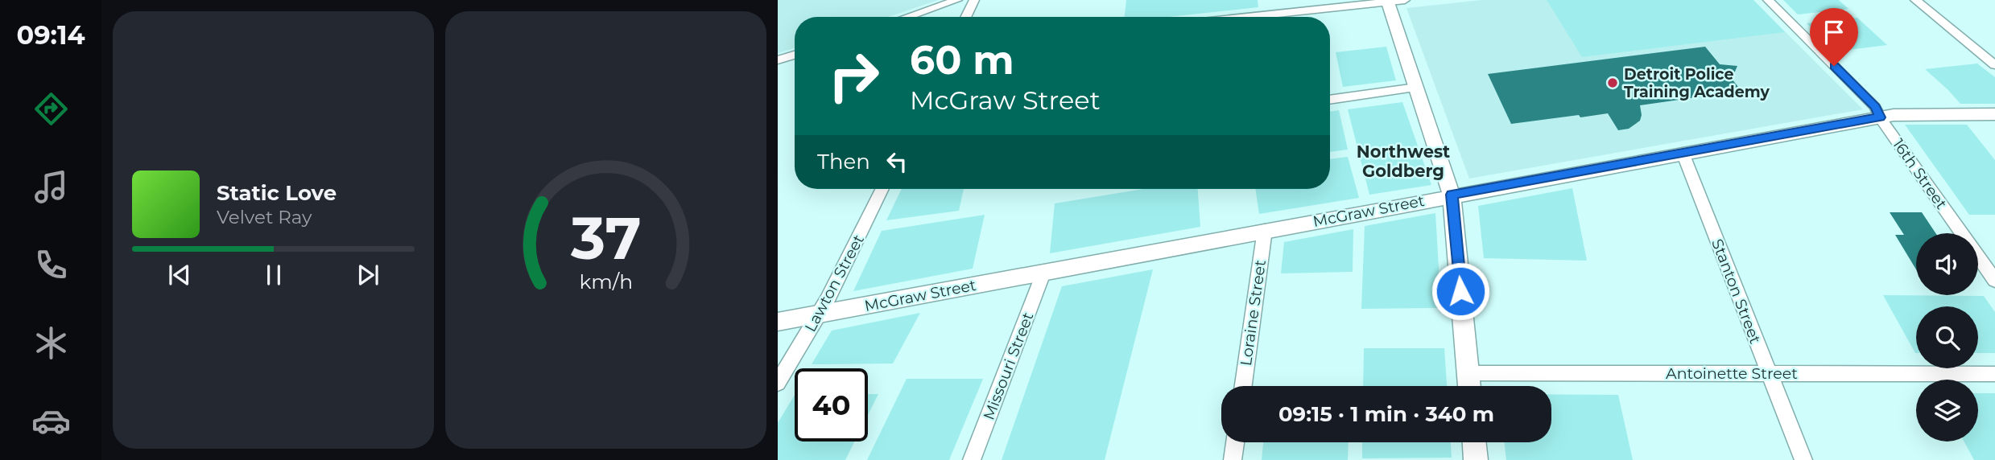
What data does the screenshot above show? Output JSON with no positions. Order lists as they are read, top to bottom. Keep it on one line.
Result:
{"streets":{"street":["16th Street","McGraw Street","Lawton Street","Stanton Street","Loraine Street","Missouri Street","Antoinette Street"]},"crossings":[["16th Street","McGraw Street"],["McGraw Street","Lawton Street"],["McGraw Street","Stanton Street"],["McGraw Street","Loraine Street"],["McGraw Street","Missouri Street"],["Stanton Street","Antoinette Street"]],"districts":["Northwest Goldberg"],"places":["Detroit Police Training Academy"],"page":{"tabs":"09:14","turn":["60 m","McGraw Street"],"then":"Then","song":["Static Love","Velvet Ray"],"limit":"40","trip":"09:15 · 1 min · 340 m","gauge":["37","km/h"]}}
